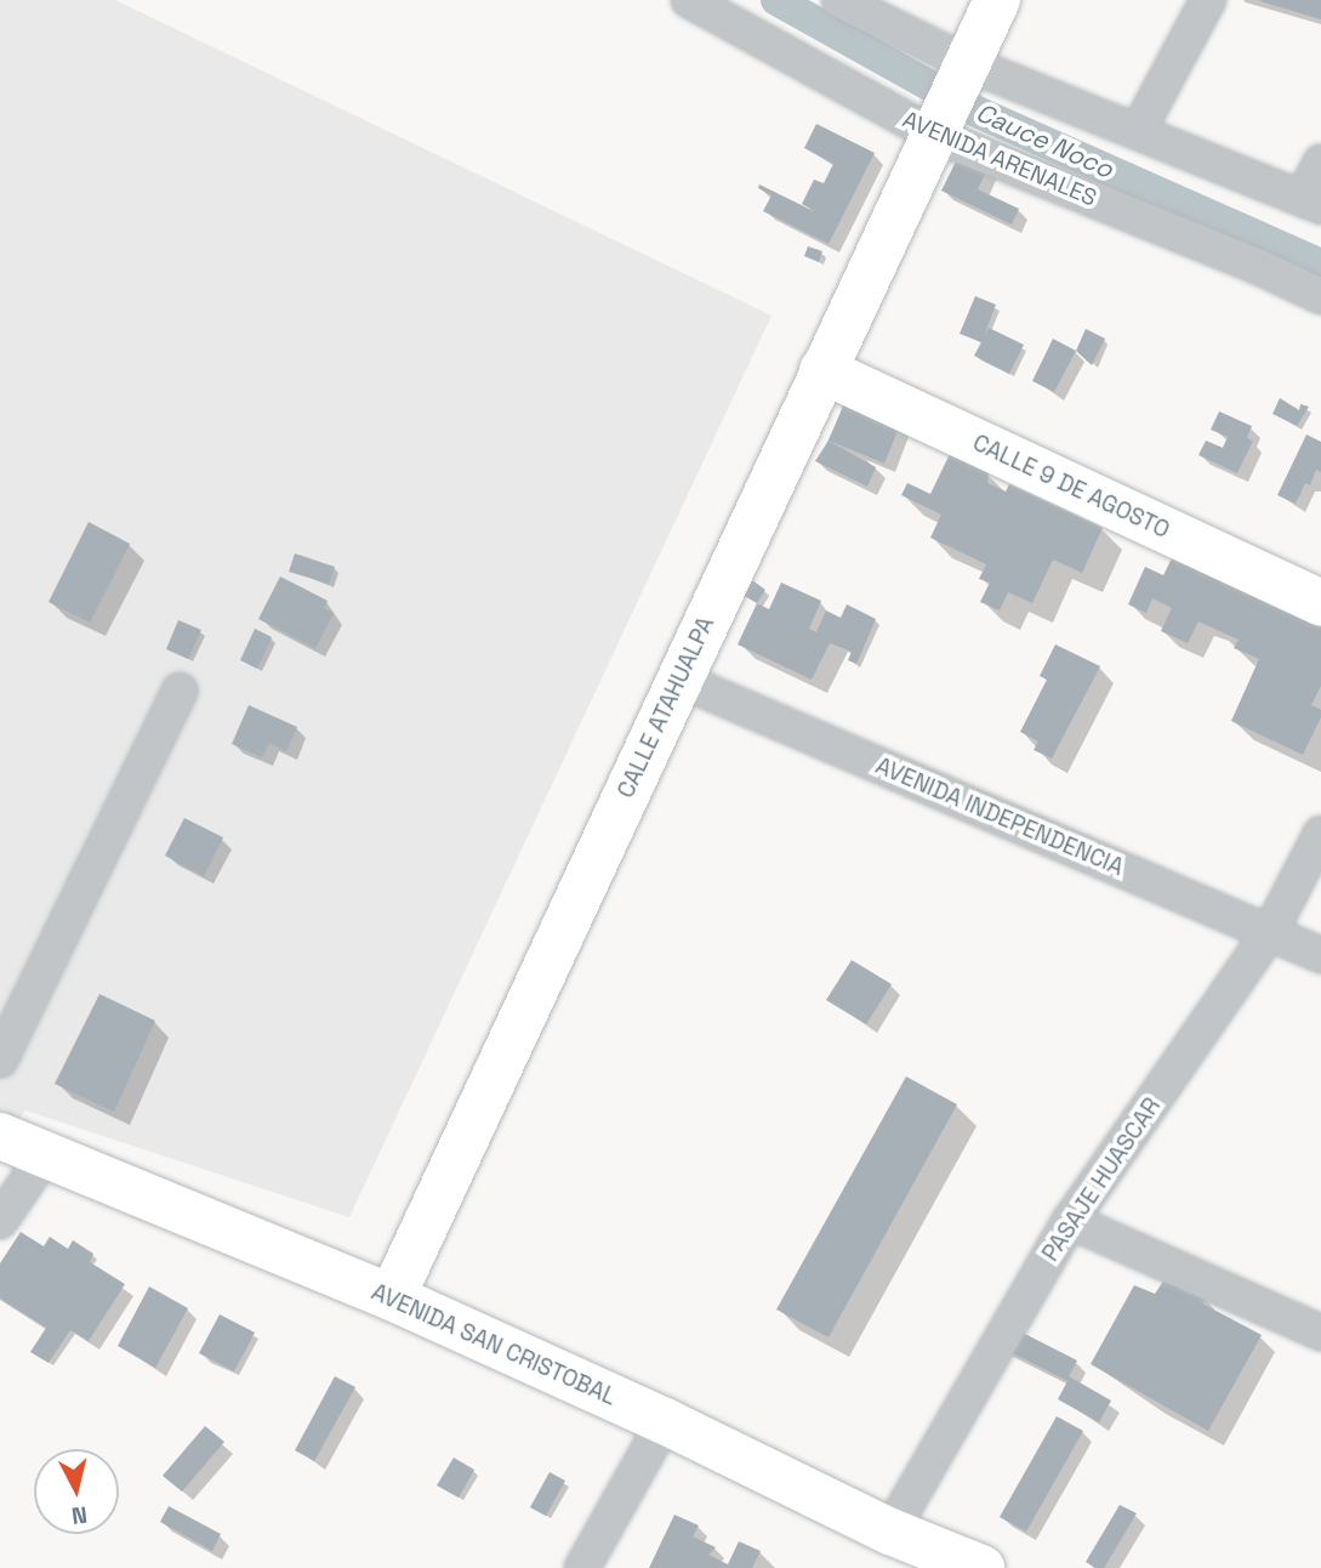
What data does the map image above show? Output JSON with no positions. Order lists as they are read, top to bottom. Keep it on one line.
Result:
{"streets":{"main road":["CALLE 9 DE AGOSTO","CALLE ATAHUALPA","AVENIDA SAN CRISTOBAL"],"street":["AVENIDA ARENALES","AVENIDA INDEPENDENCIA","PASAJE HUASCAR"]},"crossings":[["AVENIDA ARENALES","CALLE ATAHUALPA"],["CALLE 9 DE AGOSTO","CALLE ATAHUALPA"],["CALLE ATAHUALPA","AVENIDA INDEPENDENCIA"],["CALLE ATAHUALPA","AVENIDA SAN CRISTOBAL"],["AVENIDA INDEPENDENCIA","PASAJE HUASCAR"],["PASAJE HUASCAR","AVENIDA SAN CRISTOBAL"]],"water":["Cauce Noco"],"north":"bottom"}
